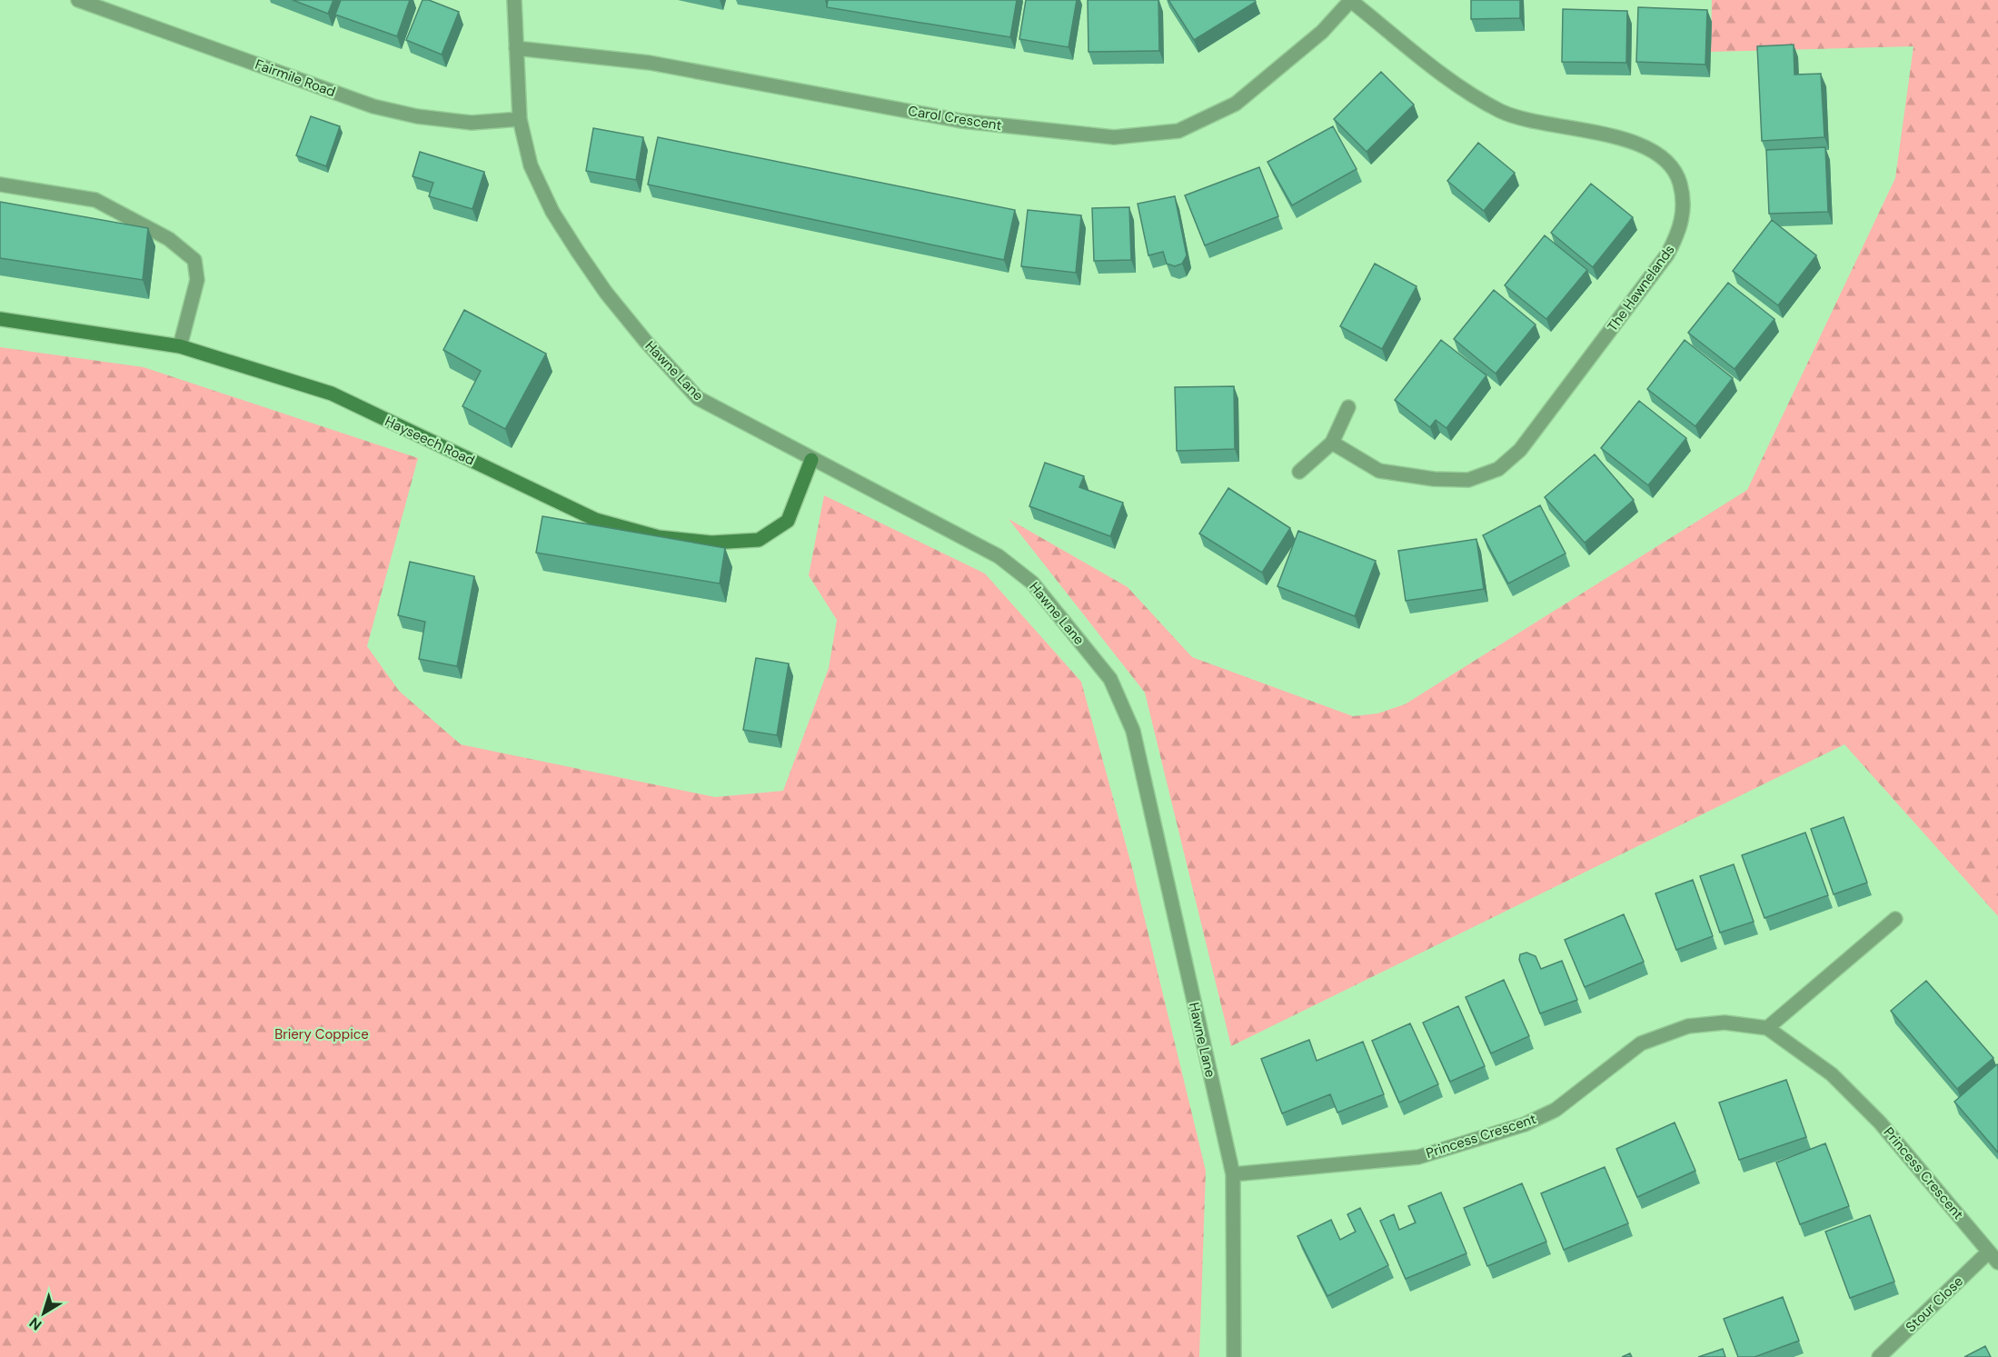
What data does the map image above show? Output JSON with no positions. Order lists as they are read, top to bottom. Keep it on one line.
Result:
{"streets":{"street":["Fairmile Road","Carol Crescent","The Hawnelands","Hawne Lane","Hayseech Road","Princess Crescent","Stour Close"]},"crossings":[["Fairmile Road","Hawne Lane"],["Carol Crescent","The Hawnelands"],["Carol Crescent","Hawne Lane"],["Hawne Lane","Hayseech Road"],["Hawne Lane","Princess Crescent"],["Princess Crescent","Stour Close"]],"parks":["Briery Coppice"],"north":"bottom left"}
